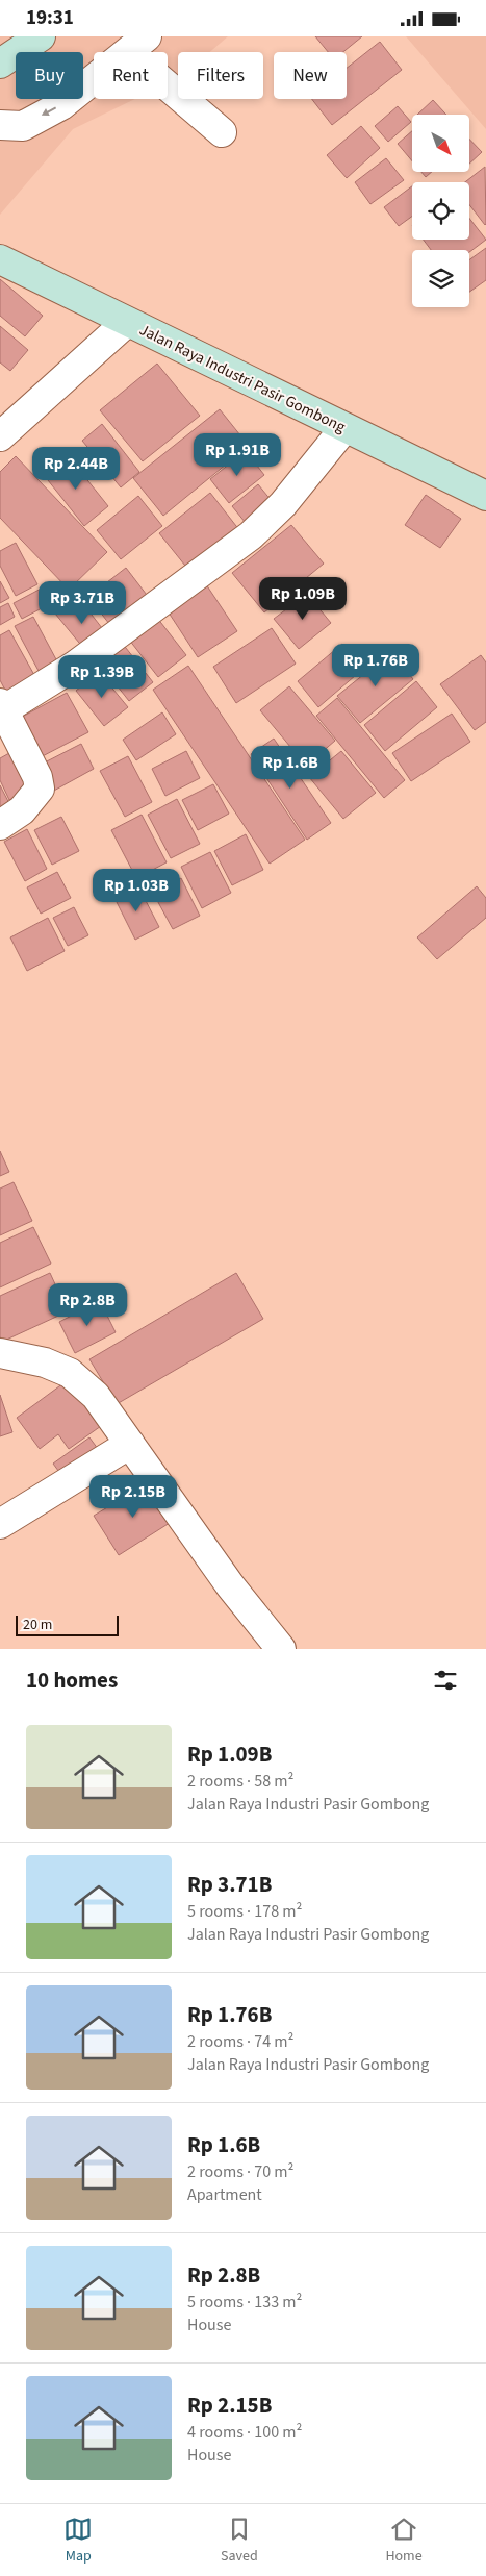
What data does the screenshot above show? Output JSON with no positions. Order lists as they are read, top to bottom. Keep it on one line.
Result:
{"streets":{"main road":["Jalan Raya Industri Pasir Gombong"]},"scale_bar":"20 m","north":"bottom right","page":{"status":"19:31","chip":["Buy","Rent","Filters","New"],"price":["Rp 1.91B","Rp 2.44B","Rp 1.09B","Rp 3.71B","Rp 1.76B","Rp 1.39B","Rp 1.6B","Rp 1.03B","Rp 2.8B","Rp 2.15B"],"scale":"20 m","heading":"10 homes","list":[{"name":"Rp 1.09B","note":"2 rooms · 58 m² · Jalan Raya Industri Pasir Gombong"},{"name":"Rp 3.71B","note":"5 rooms · 178 m² · Jalan Raya Industri Pasir Gombong"},{"name":"Rp 1.76B","note":"2 rooms · 74 m² · Jalan Raya Industri Pasir Gombong"},{"name":"Rp 1.6B","note":"2 rooms · 70 m² · Apartment"},{"name":"Rp 2.8B","note":"5 rooms · 133 m² · House"},{"name":"Rp 2.15B","note":"4 rooms · 100 m² · House"}],"tabs":["Map","Saved","Home"]}}
